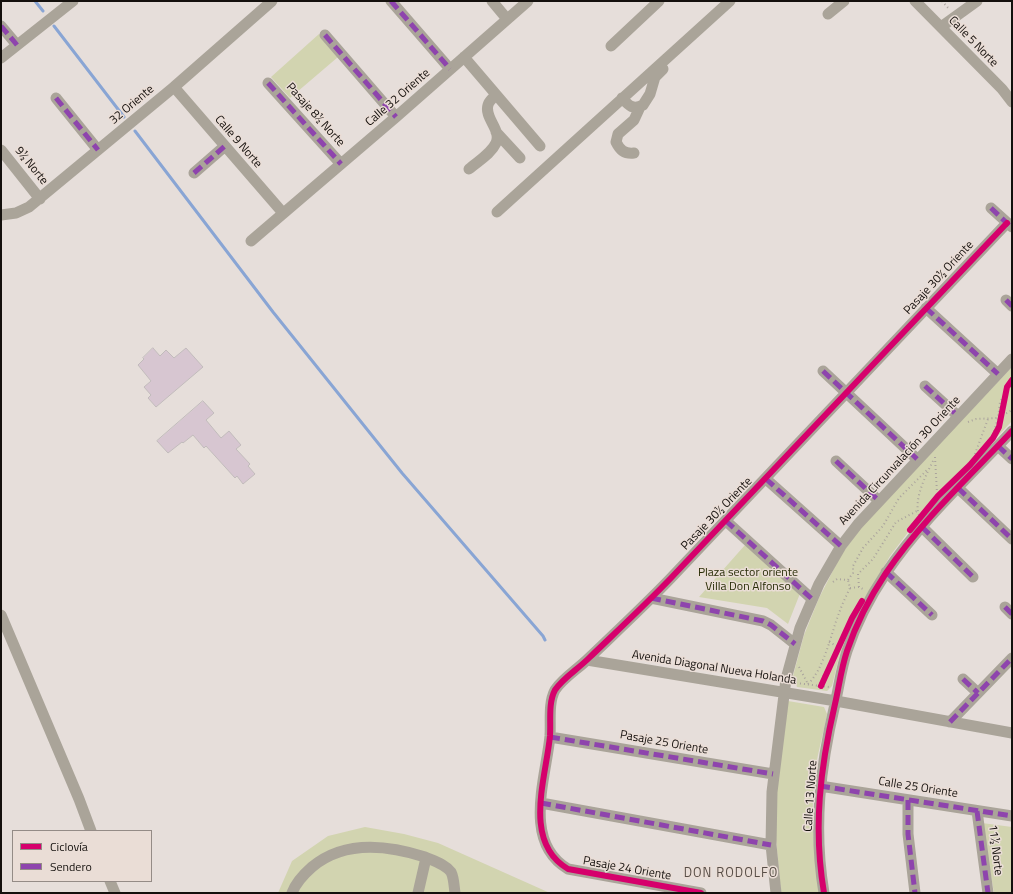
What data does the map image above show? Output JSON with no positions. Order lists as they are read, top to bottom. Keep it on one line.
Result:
{"streets":{"street":["Calle 5 Norte","Calle 32 Oriente","32 Oriente","Pasaje 8½ Norte","Calle 9 Norte","9½ Norte","Pasaje 30½ Oriente","Avenida Circunvalación 30 Oriente","Avenida Diagonal Nueva Holanda","Pasaje 25 Oriente","Calle 25 Oriente","Calle 13 Norte","11½ Norte","Pasaje 24 Oriente"]},"crossings":[["Calle 32 Oriente","Pasaje 8½ Norte"],["Calle 32 Oriente","Calle 9 Norte"],["32 Oriente","Calle 9 Norte"],["32 Oriente","9½ Norte"],["Pasaje 30½ Oriente","Avenida Diagonal Nueva Holanda"],["Pasaje 30½ Oriente","Pasaje 25 Oriente"],["Pasaje 30½ Oriente","Pasaje 24 Oriente"],["Avenida Circunvalación 30 Oriente","Avenida Diagonal Nueva Holanda"],["Avenida Circunvalación 30 Oriente","Pasaje 25 Oriente"],["Avenida Diagonal Nueva Holanda","Calle 13 Norte"],["Calle 25 Oriente","Calle 13 Norte"],["Calle 25 Oriente","11½ Norte"]],"districts":["DON RODOLFO"],"parks":["Plaza sector oriente Villa Don Alfonso"],"legend":["Ciclovía","Sendero"]}
